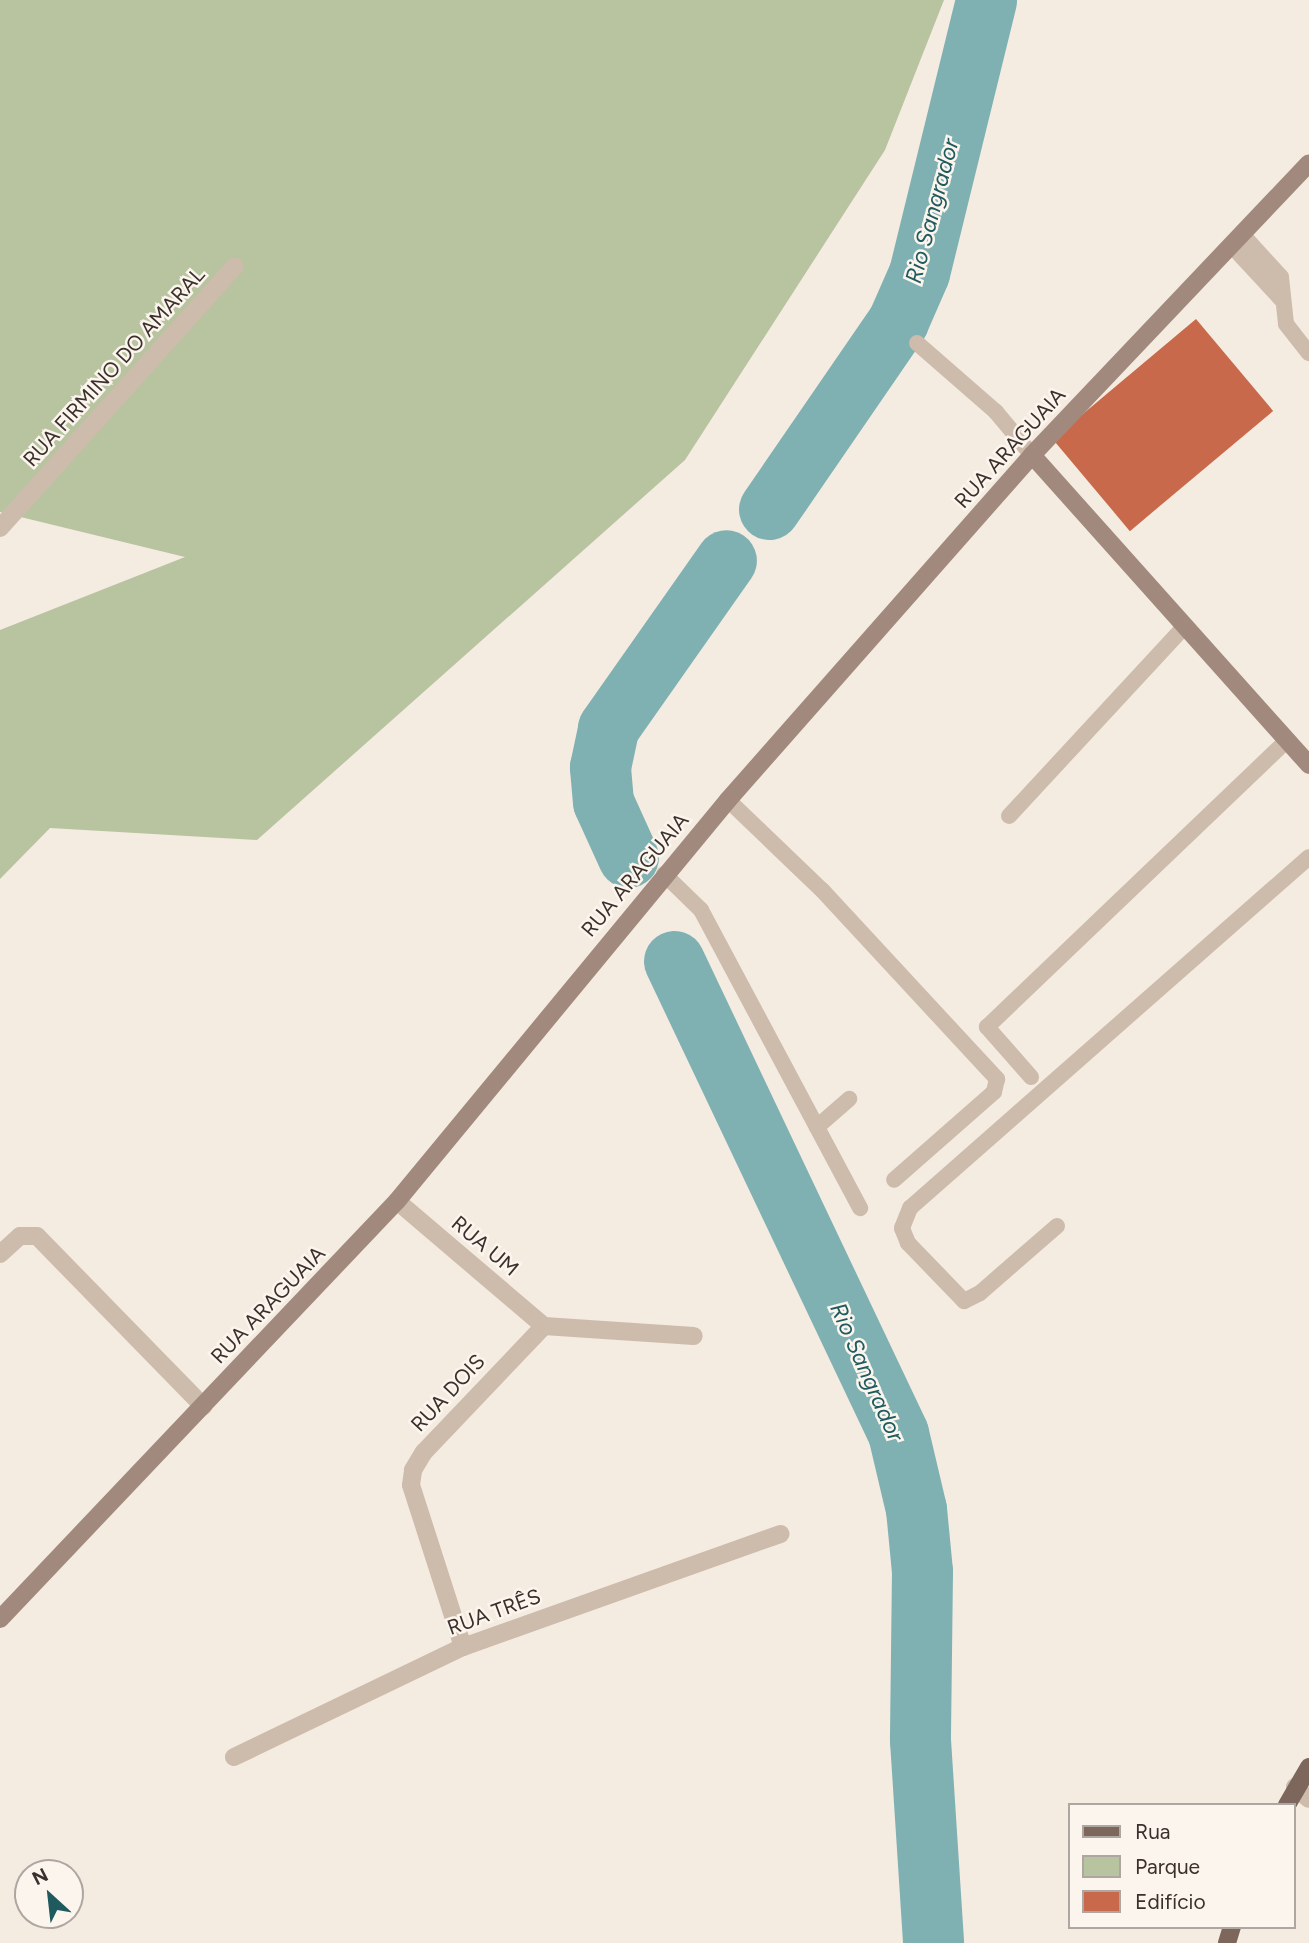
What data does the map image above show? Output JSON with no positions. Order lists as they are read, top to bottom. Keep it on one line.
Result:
{"streets":{"street":["RUA FIRMINO DO AMARAL","RUA ARAGUAIA","RUA UM","RUA DOIS","RUA TRÊS"]},"crossings":[["RUA ARAGUAIA","RUA UM"],["RUA UM","RUA DOIS"],["RUA DOIS","RUA TRÊS"]],"water":["Rio Sangrador"],"legend":["Rua","Parque","Edifício"],"north":"top left"}
